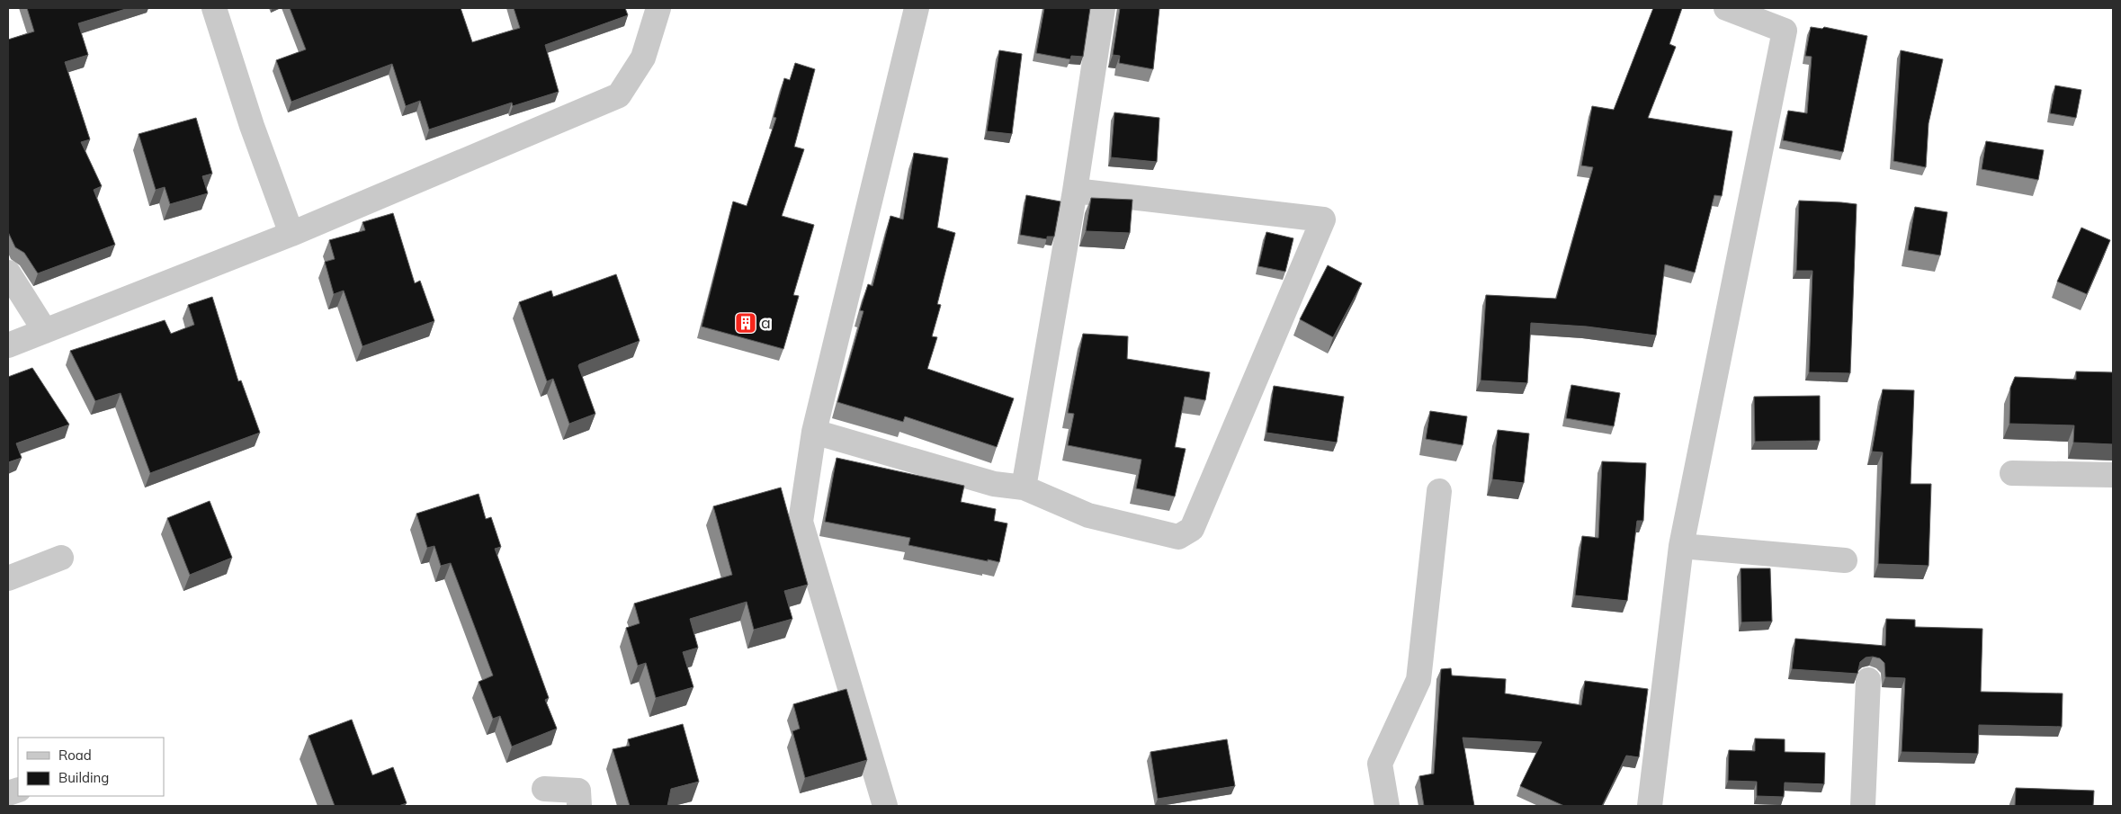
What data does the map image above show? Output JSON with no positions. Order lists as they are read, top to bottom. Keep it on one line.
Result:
{"places":{"building":["a"]},"legend":["Road","Building"]}
